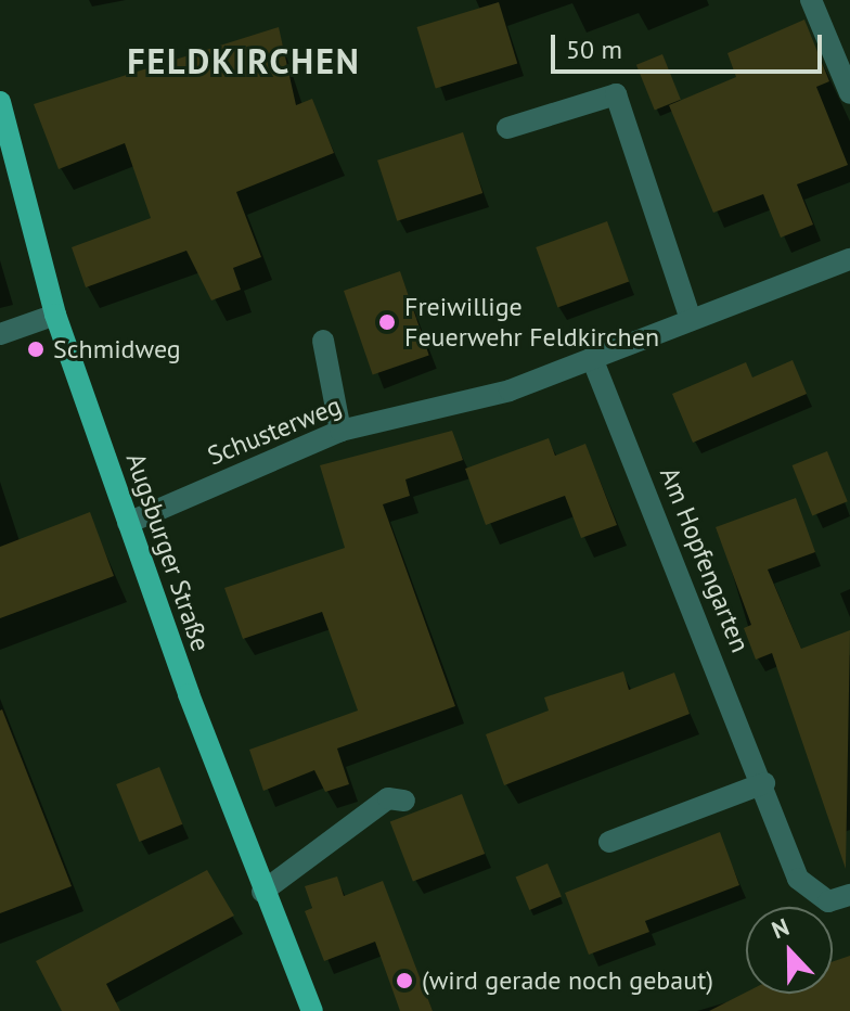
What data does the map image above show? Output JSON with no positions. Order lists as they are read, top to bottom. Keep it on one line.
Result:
{"streets":{"main road":["Augsburger Straße"],"street":["Schusterweg","Am Hopfengarten"]},"crossings":[["Schusterweg","Augsburger Straße"],["Schusterweg","Am Hopfengarten"]],"districts":["FELDKIRCHEN"],"places":["Freiwillige Feuerwehr Feldkirchen","Schmidweg","(wird gerade noch gebaut)"],"scale_bar":"50 m","north":"top"}
